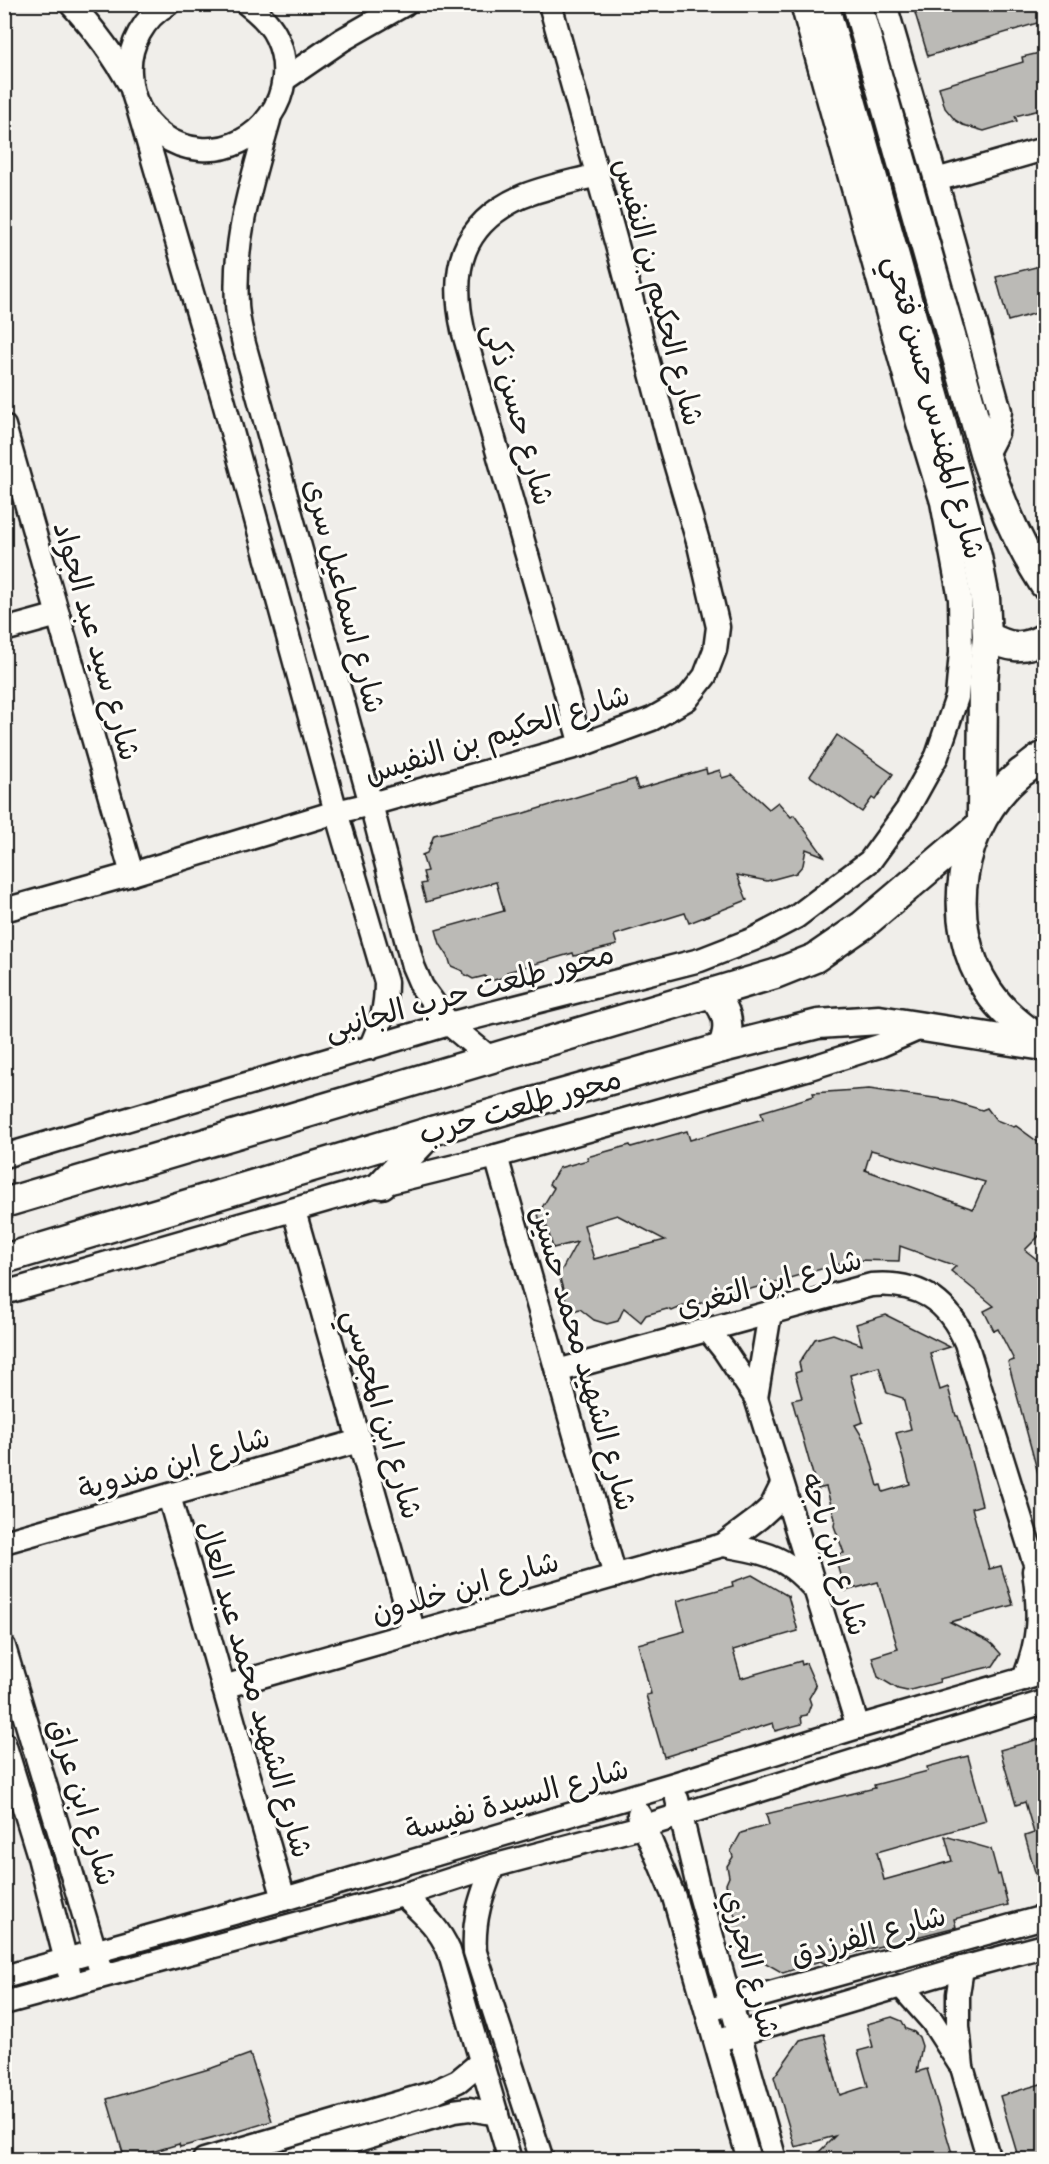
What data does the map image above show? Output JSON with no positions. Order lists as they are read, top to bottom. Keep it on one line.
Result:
{"streets":{"main road":["شارع المهندس حسن فتحي","محور طلعت حرب"],"street":["شارع الحكيم بن النفيس","شارع حسن ذكى","شارع اسماعيل سرى","شارع سيد عبد الجواد","محور طلعت حرب الجانبى","شارع ابن التغرى","شارع الشهيد محمد حسين","شارع ابن المجوسي","شارع ابن مندوية","شارع ابن باجه","شارع ابن خلدون","شارع الشهيد محمد عبد العال","شارع السيدة نفيسة","شارع ابن عراق","شارع الفرزدق","شارع الجرزي"]},"crossings":[["شارع الحكيم بن النفيس","شارع حسن ذكى"],["شارع الحكيم بن النفيس","شارع اسماعيل سرى"],["شارع الحكيم بن النفيس","شارع سيد عبد الجواد"],["شارع المهندس حسن فتحي","محور طلعت حرب الجانبى"],["شارع المهندس حسن فتحي","محور طلعت حرب"],["شارع اسماعيل سرى","محور طلعت حرب الجانبى"],["شارع اسماعيل سرى","محور طلعت حرب"],["شارع ابن التغرى","شارع الشهيد محمد حسين"],["شارع ابن التغرى","شارع ابن باجه"],["شارع ابن التغرى","شارع السيدة نفيسة"],["شارع الشهيد محمد حسين","شارع ابن خلدون"],["شارع ابن المجوسي","شارع ابن مندوية"],["شارع ابن المجوسي","شارع ابن خلدون"],["شارع ابن مندوية","شارع الشهيد محمد عبد العال"],["شارع ابن باجه","شارع ابن خلدون"],["شارع ابن باجه","شارع السيدة نفيسة"],["شارع ابن خلدون","شارع الشهيد محمد عبد العال"],["شارع الشهيد محمد عبد العال","شارع السيدة نفيسة"],["شارع السيدة نفيسة","شارع ابن عراق"],["شارع السيدة نفيسة","شارع الجرزي"],["شارع الفرزدق","شارع الجرزي"]]}
